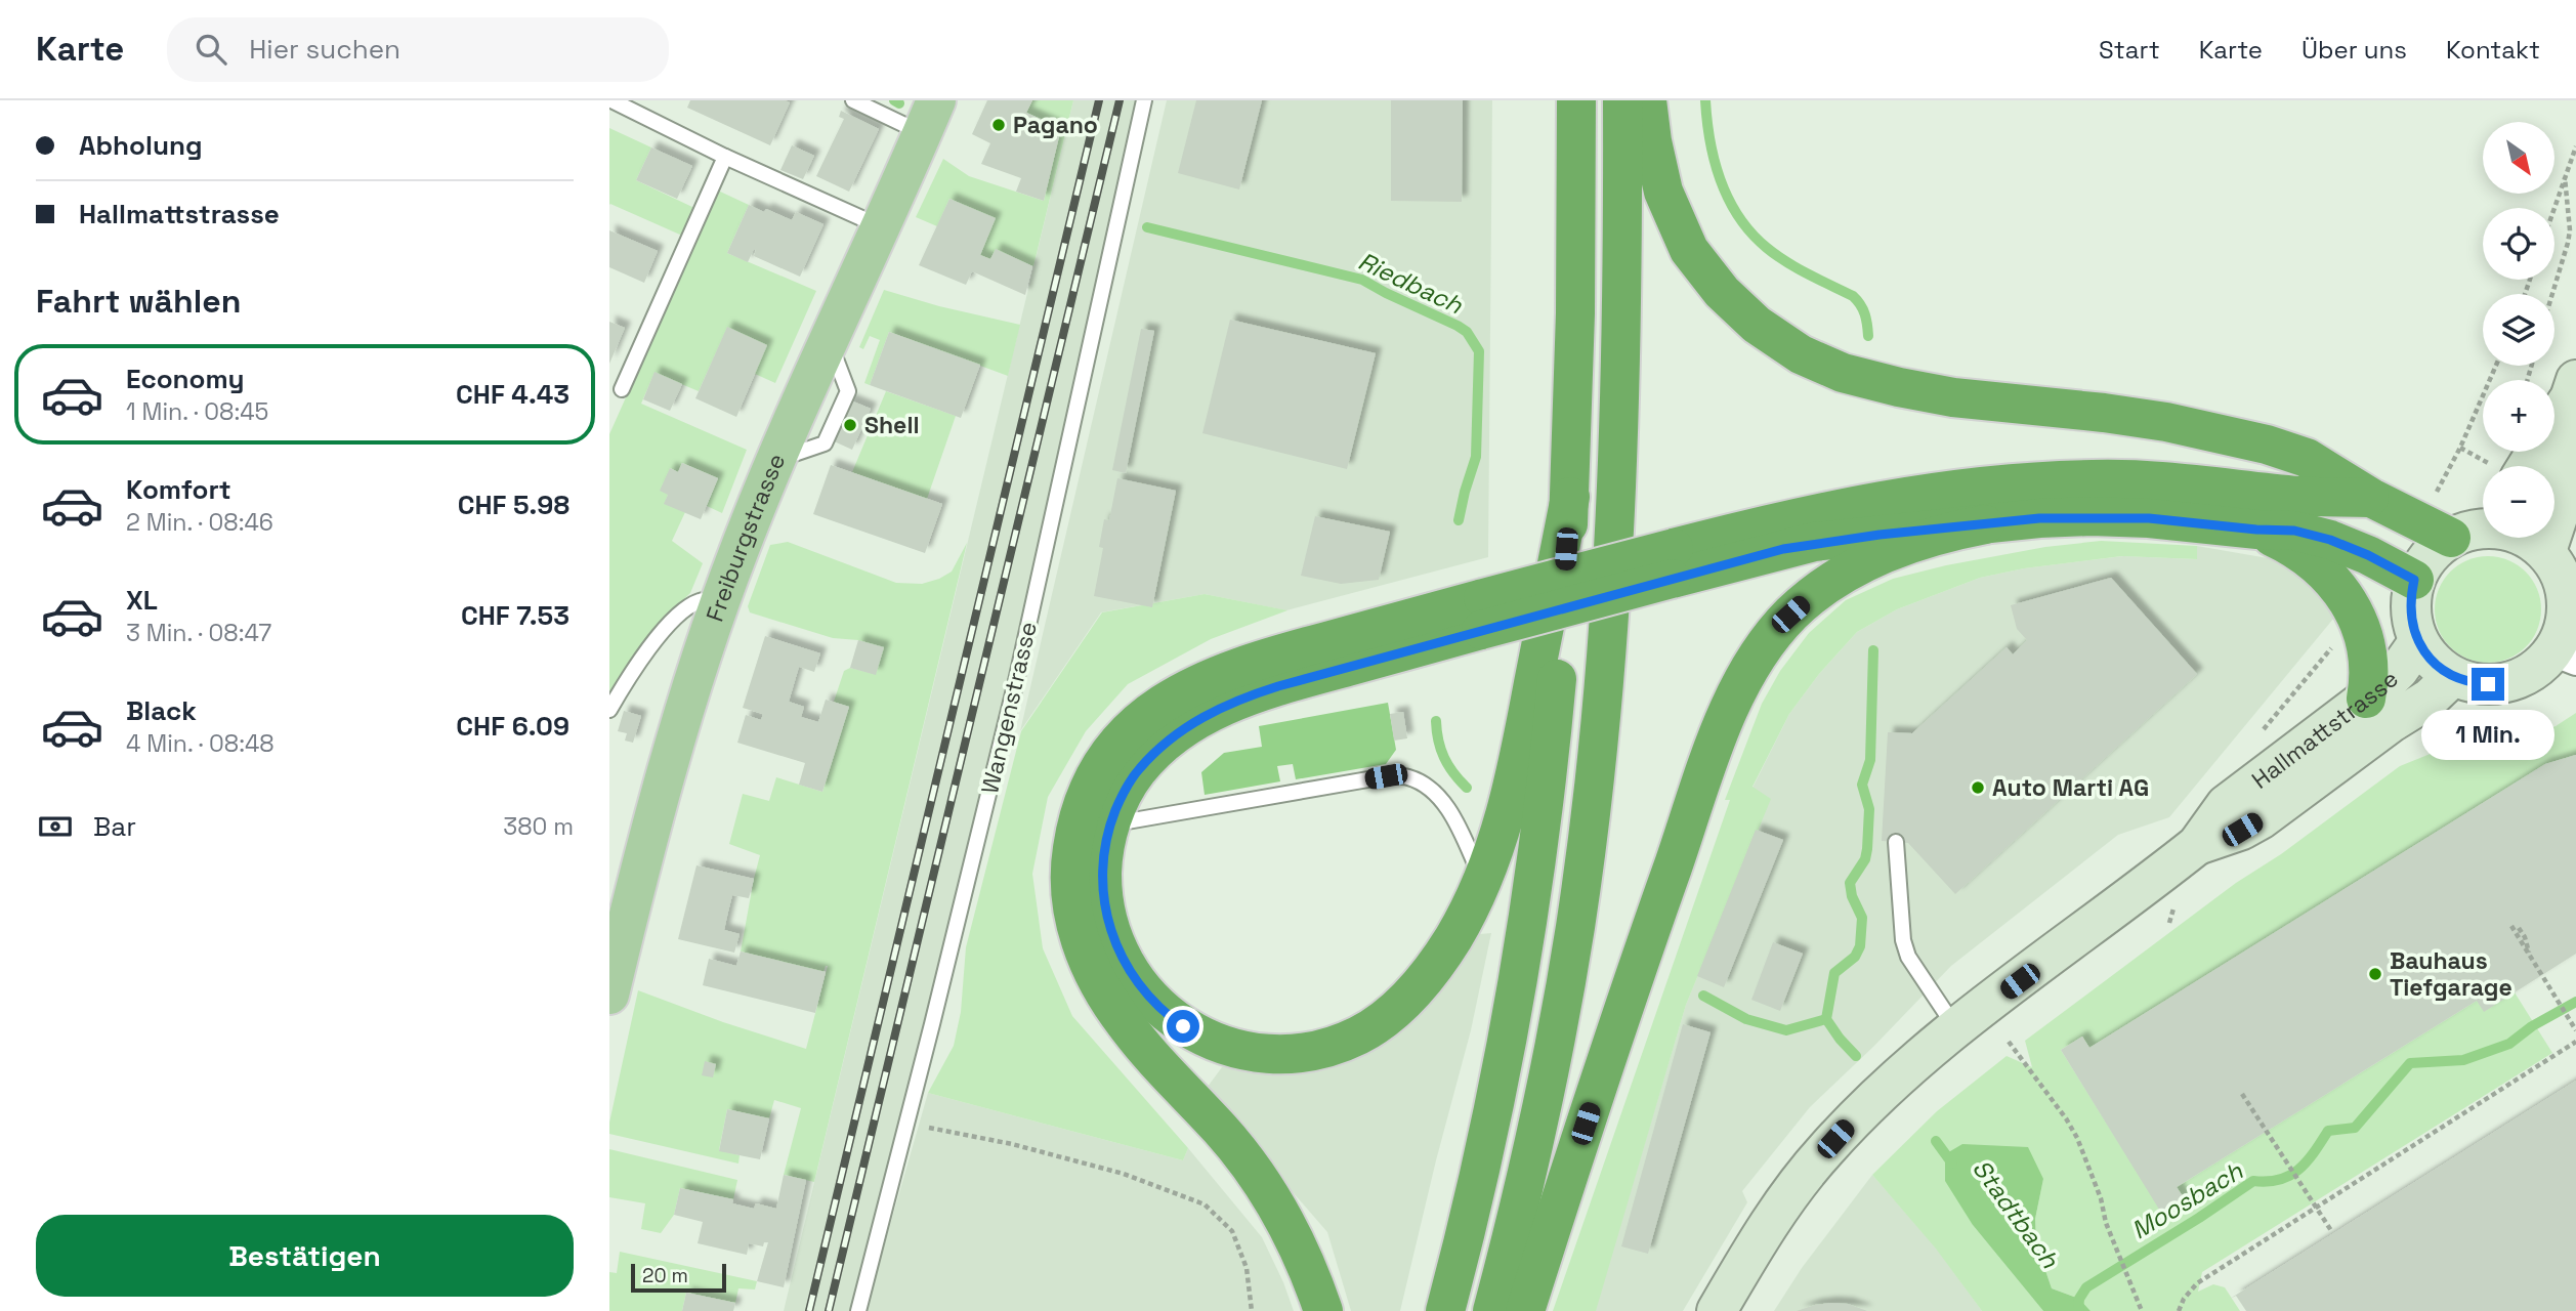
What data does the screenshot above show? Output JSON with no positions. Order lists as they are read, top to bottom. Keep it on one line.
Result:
{"streets":{"main road":["Freiburgstrasse","Hallmattstrasse"],"lane":["Wangenstrasse"]},"water":["Riedbach","Moosbach","Stadtbach"],"places":["Pagano","Shell","Auto Marti AG","Bauhaus Tiefgarage"],"scale_bar":"20 m","north":"bottom right","page":{"header":"Karte","search":"Hier suchen","nav":["Start","Karte","Über uns","Kontakt"],"banner":["Abholung","Hallmattstrasse"],"map_buttons":["+","−"],"heading":"Fahrt wählen","list":[{"name":"Economy","note":"1 Min. · 08:45","value":"CHF 4.43"},{"name":"Komfort","note":"2 Min. · 08:46","value":"CHF 5.98"},{"name":"XL","note":"3 Min. · 08:47","value":"CHF 7.53"},{"name":"Black","note":"4 Min. · 08:48","value":"CHF 6.09"}],"bubble":"1 Min.","pay":["Bar","380 m"],"buttons":"Bestätigen","scale":"20 m"}}
